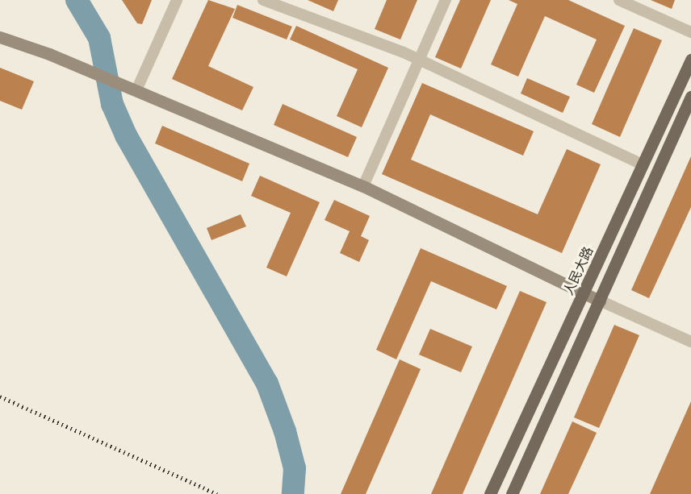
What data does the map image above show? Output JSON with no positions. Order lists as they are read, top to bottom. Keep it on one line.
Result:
{"streets":{"main road":["人民大路"]}}
